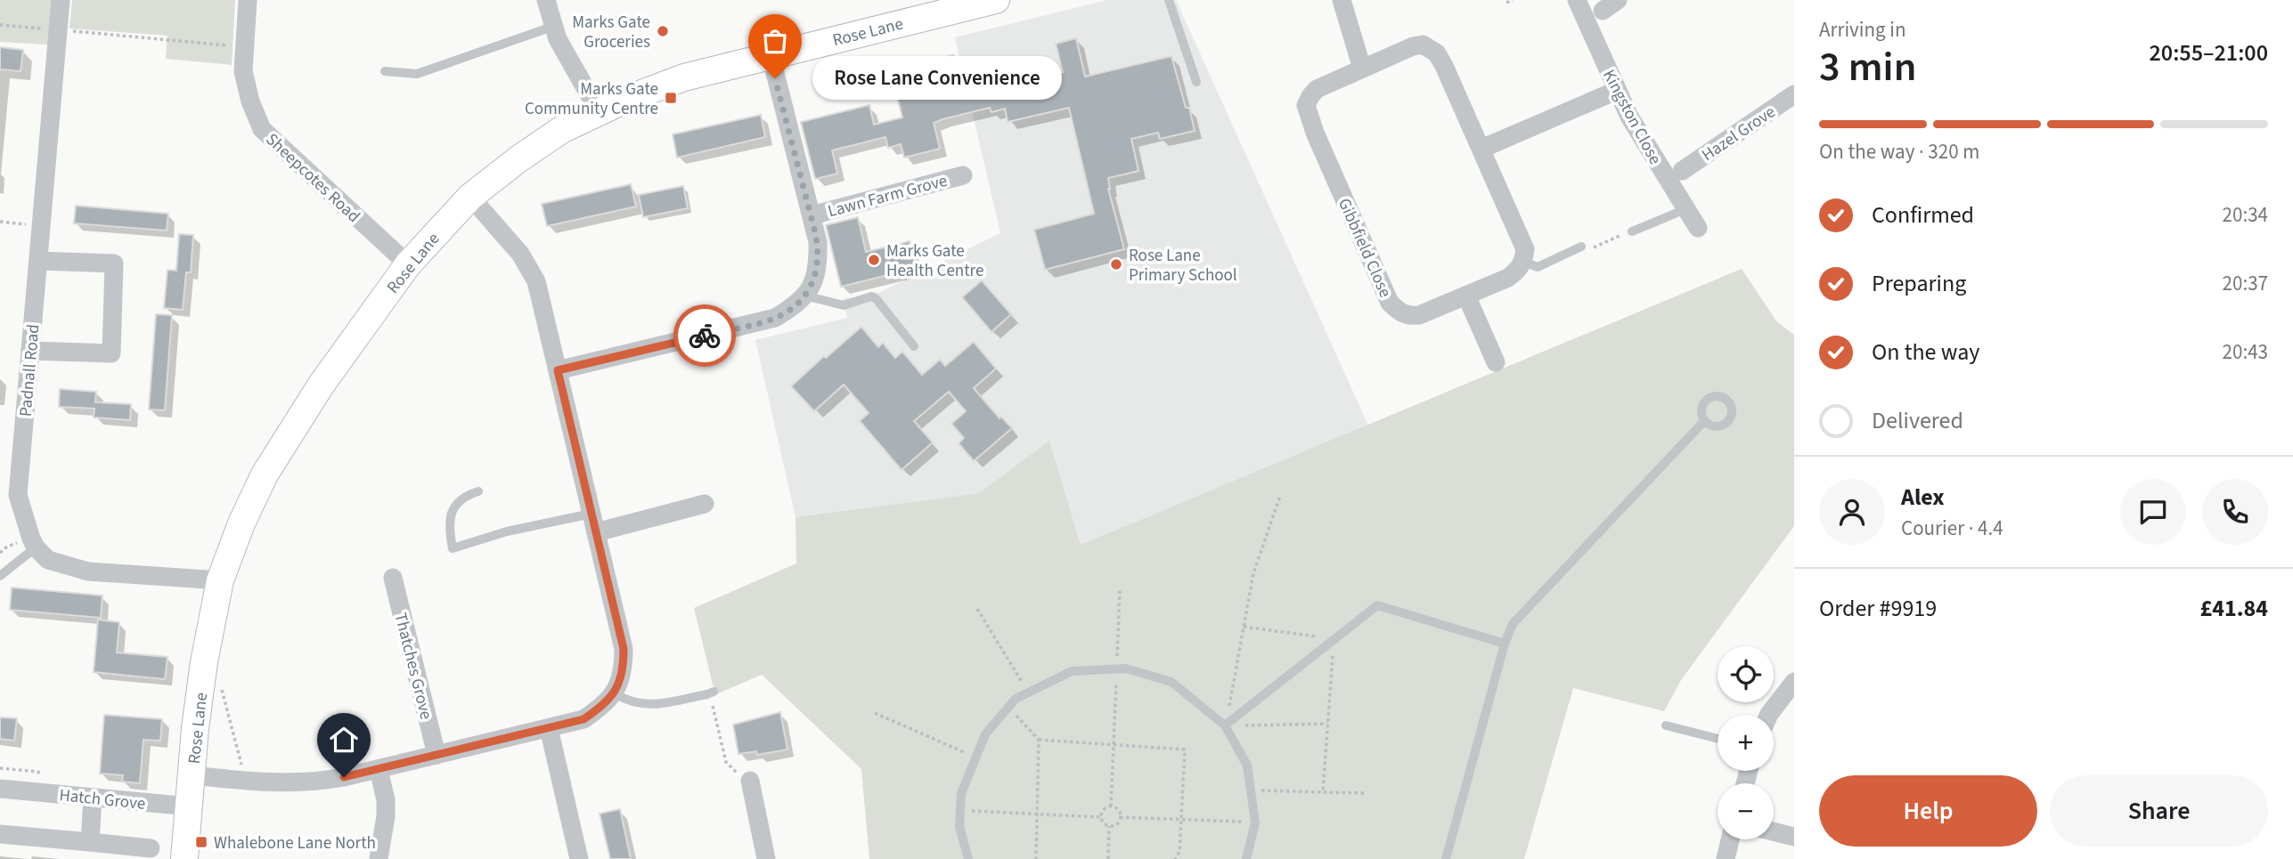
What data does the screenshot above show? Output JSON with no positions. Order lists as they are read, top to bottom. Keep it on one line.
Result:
{"streets":{"street":["Rose Lane","Kingston Close","Hazel Grove","Sheepcotes Road","Lawn Farm Grove","Gibbfield Close","Padnall Road","Thatches Grove","Hatch Grove"]},"crossings":[["Rose Lane","Sheepcotes Road"],["Rose Lane","Lawn Farm Grove"],["Rose Lane","Hatch Grove"]],"places":{"other":["Marks Gate Groceries","Rose Lane Convenience","Marks Gate Health Centre","Rose Lane Primary School"],"transit":["Marks Gate Community Centre","Whalebone Lane North"]},"page":{"heading":["3 min","Arriving in","20:55–21:00"],"panel":["Alex","Courier · 4.4","Order #9919","£41.84"],"bubble":"Rose Lane Convenience","bar":"On the way · 320 m","list":[["Confirmed","20:34"],["Preparing","20:37"],["On the way","20:43"],"Delivered"],"map_buttons":["+","−"],"buttons":["Help","Share"]}}
